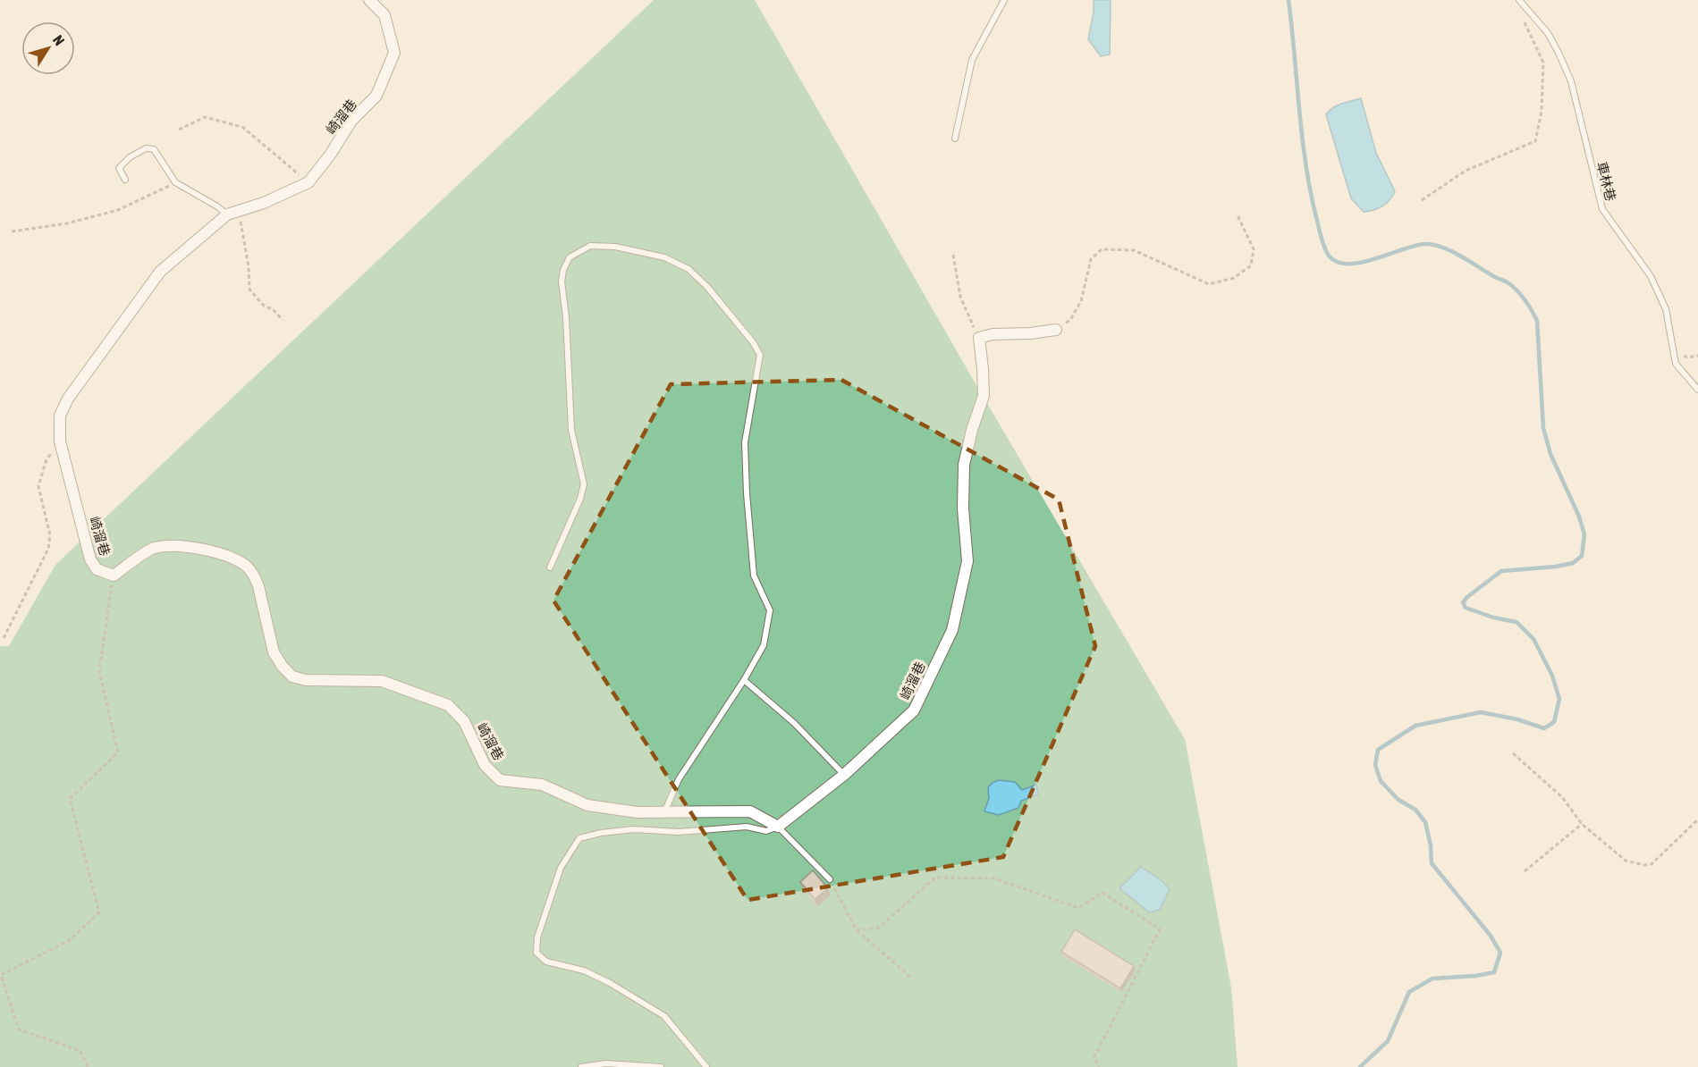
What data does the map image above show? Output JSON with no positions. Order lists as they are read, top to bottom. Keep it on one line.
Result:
{"streets":{"street":["崎溜巷"],"lane":["車林巷"]},"north":"top right"}
